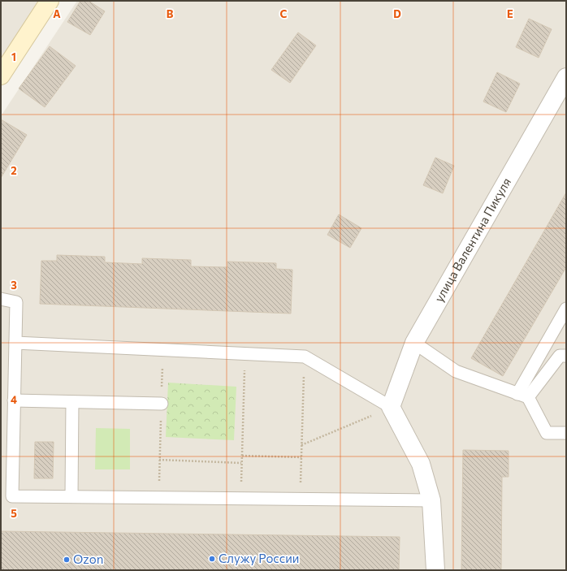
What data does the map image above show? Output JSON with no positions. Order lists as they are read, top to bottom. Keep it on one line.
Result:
{"streets":{"street":["улица Валентина Пикуля"]},"places":["Служу России","Ozon"],"grid":{"columns":["A","B","C","D","E"],"rows":["1","2","3","4","5"]}}
